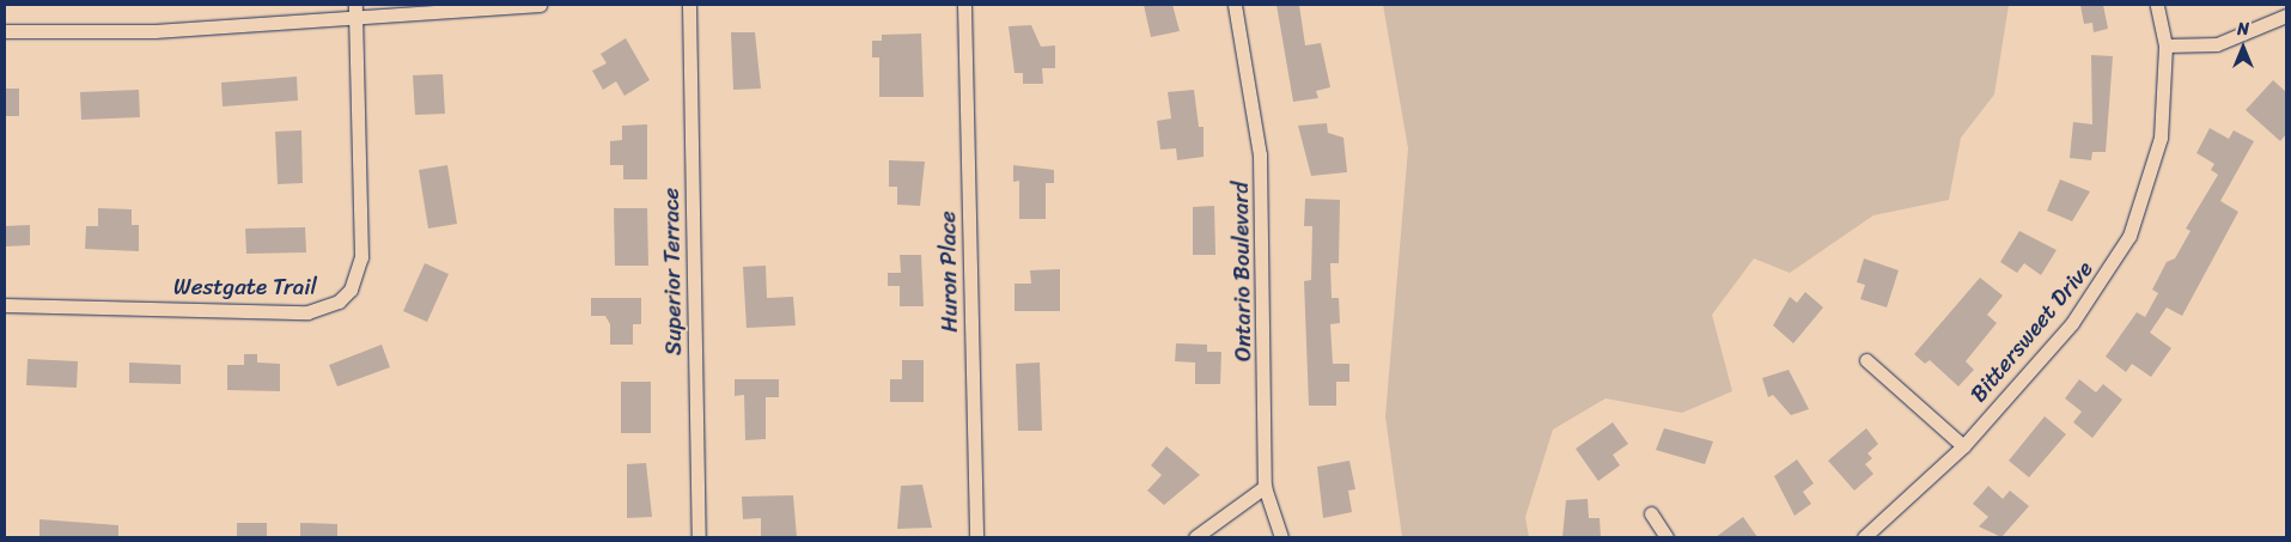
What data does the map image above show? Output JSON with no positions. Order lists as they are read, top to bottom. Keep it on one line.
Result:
{"streets":{"street":["Superior Terrace","Huron Place","Ontario Boulevard","Westgate Trail","Bittersweet Drive"]},"north":"top"}
